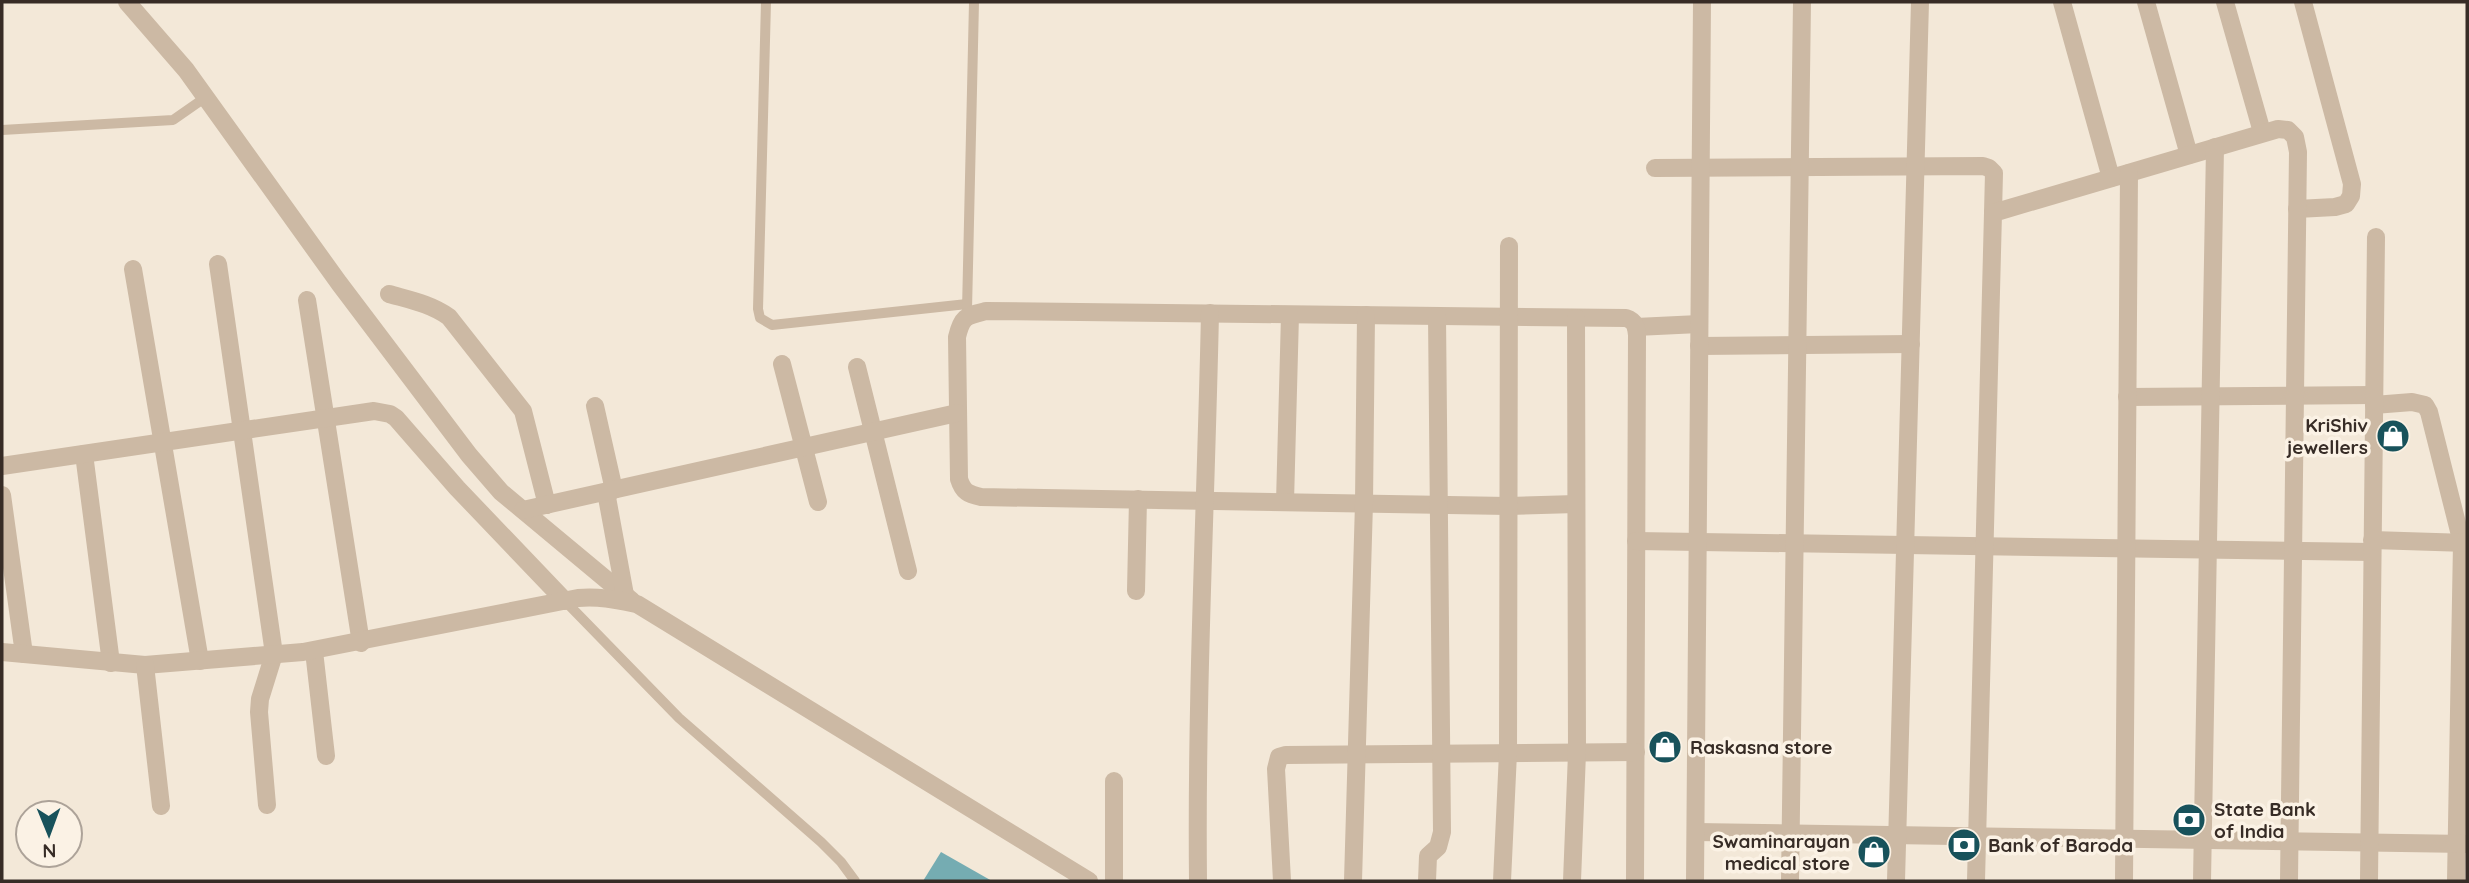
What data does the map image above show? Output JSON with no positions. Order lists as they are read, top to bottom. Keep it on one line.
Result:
{"places":{"shop":["KriShiv jewellers","Raskasna store","Swaminarayan medical store"],"bank":["State Bank of India","Bank of Baroda"]},"north":"bottom"}
